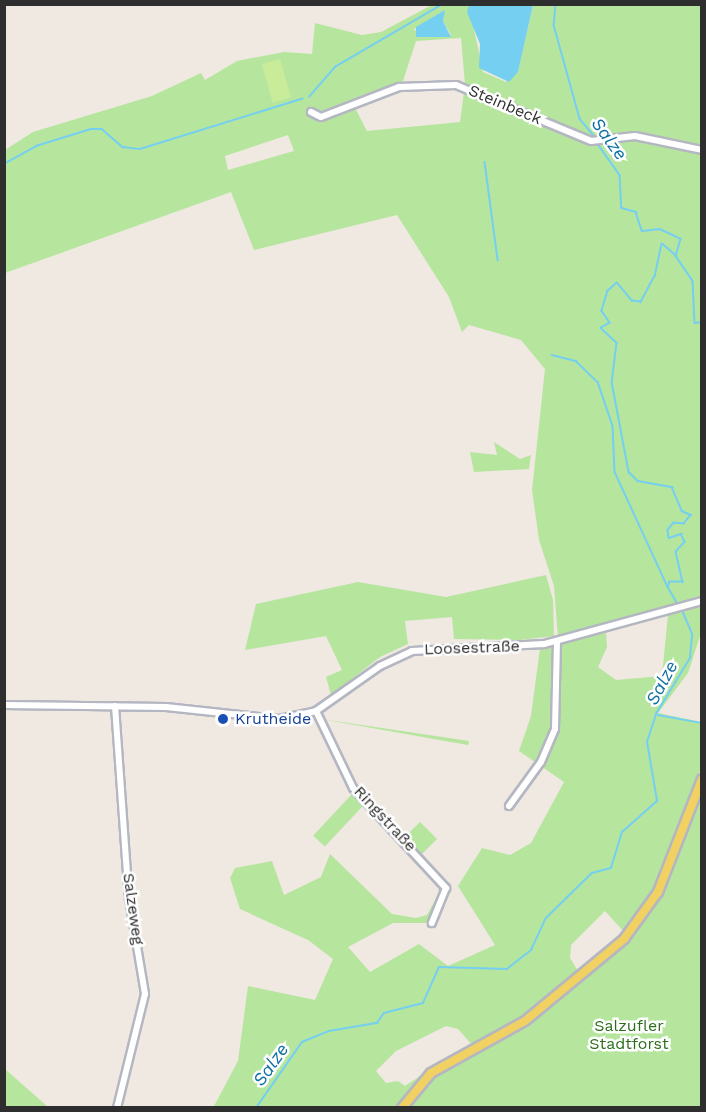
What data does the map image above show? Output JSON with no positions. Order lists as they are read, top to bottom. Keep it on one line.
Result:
{"streets":{"street":["Steinbeck","Loosestraße","Ringstraße","Salzeweg"]},"crossings":[["Loosestraße","Ringstraße"],["Loosestraße","Salzeweg"]],"water":["Salze"],"parks":["Salzufler Stadtforst"],"places":["Krutheide"]}
